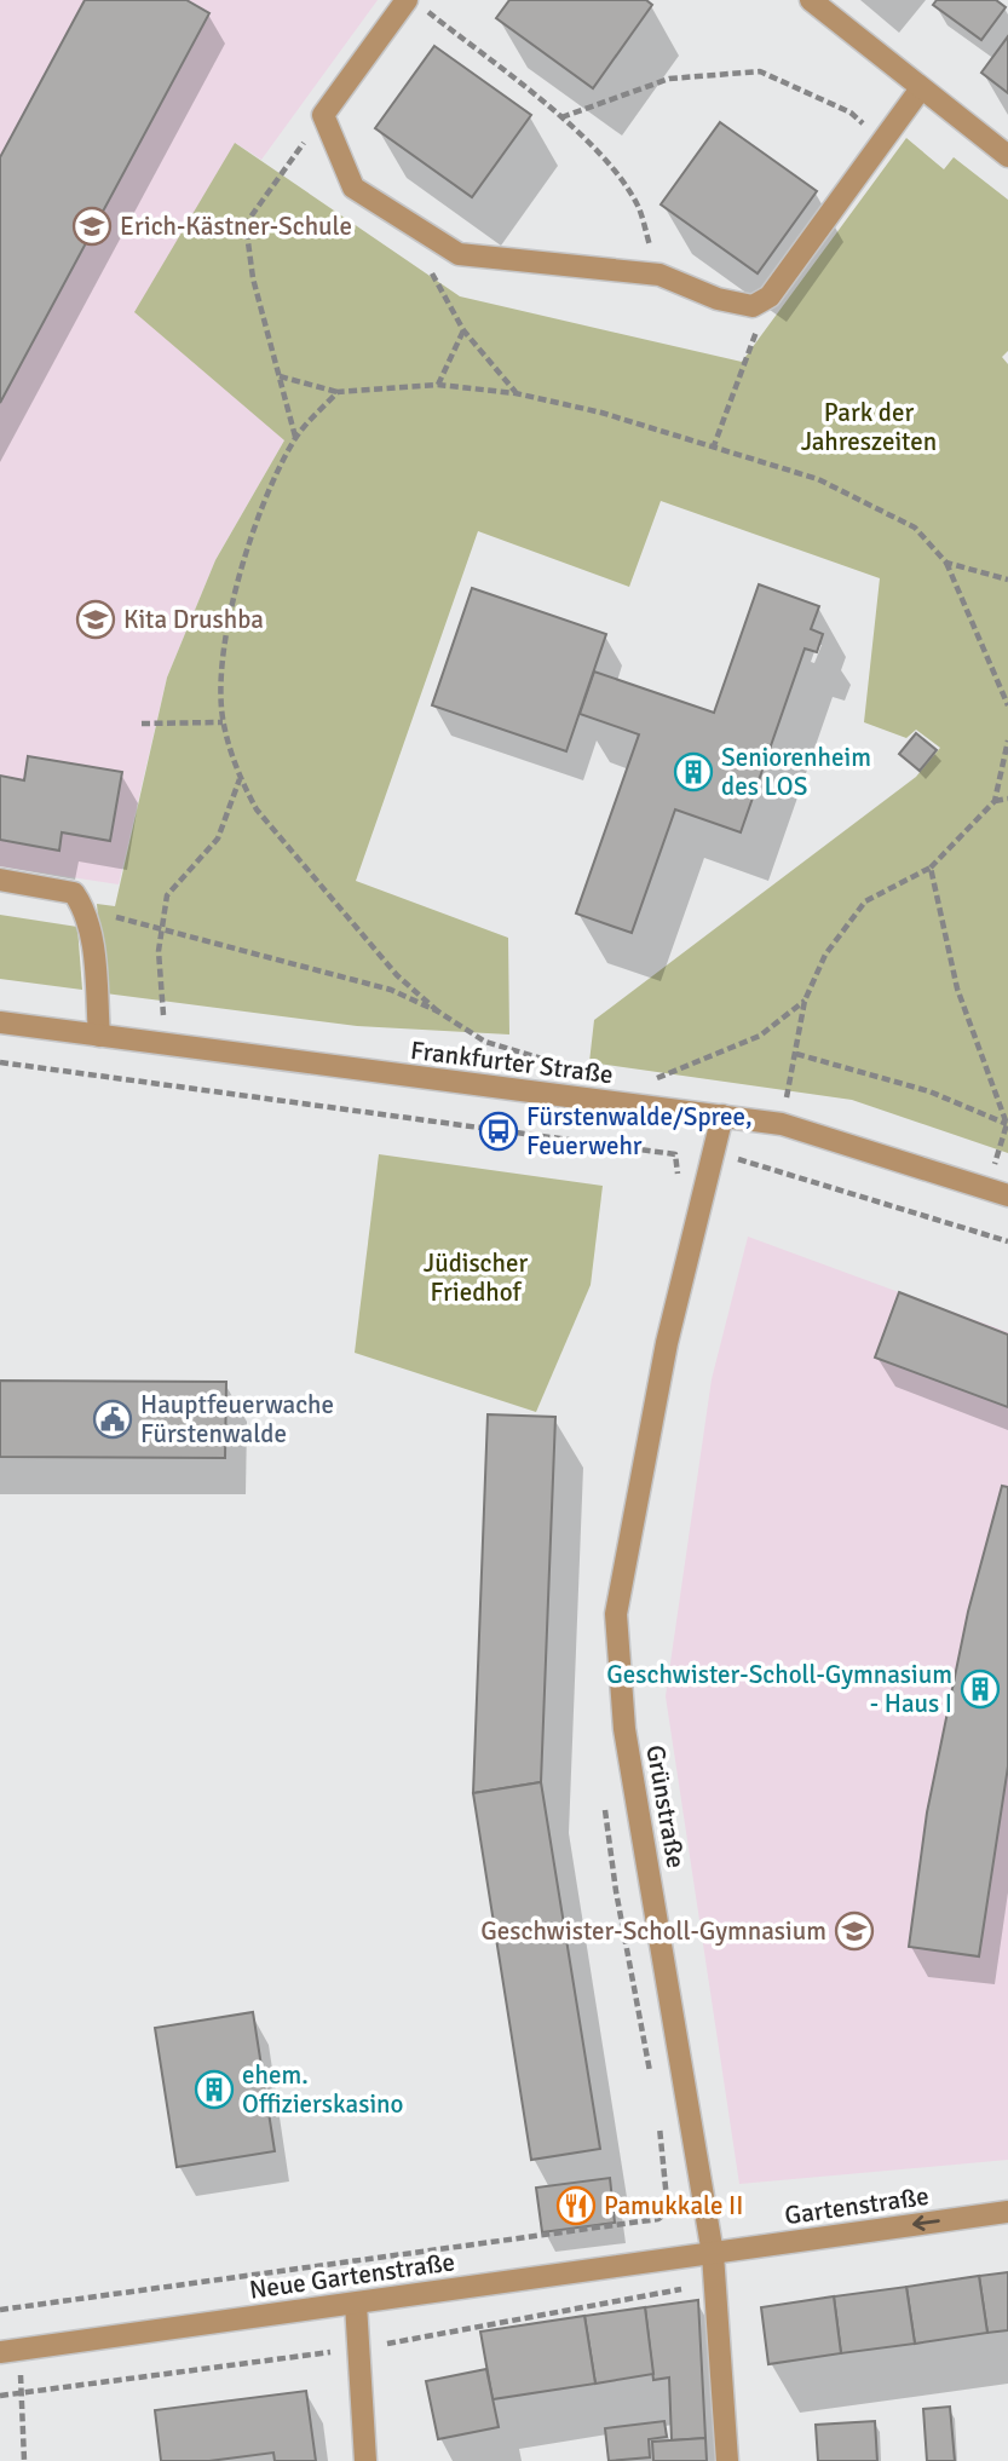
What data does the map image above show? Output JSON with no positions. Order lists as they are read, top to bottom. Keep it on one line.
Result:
{"streets":{"street":["Frankfurter Straße","Grünstraße","Gartenstraße","Neue Gartenstraße"]},"crossings":[["Frankfurter Straße","Grünstraße"],["Grünstraße","Gartenstraße"],["Grünstraße","Neue Gartenstraße"],["Gartenstraße","Neue Gartenstraße"]],"one_way":["Gartenstraße"],"parks":["Park der Jahreszeiten","Jüdischer Friedhof"],"places":{"school or university":["Erich-Kästner-Schule","Kita Drushba","Geschwister-Scholl-Gymnasium"],"building":["Seniorenheim des LOS","Geschwister-Scholl-Gymnasium - Haus I","ehem. Offizierskasino"],"bus stop":["Fürstenwalde/Spree, Feuerwehr"],"public building":["Hauptfeuerwache Fürstenwalde"],"restaurant":["Pamukkale II"]}}
